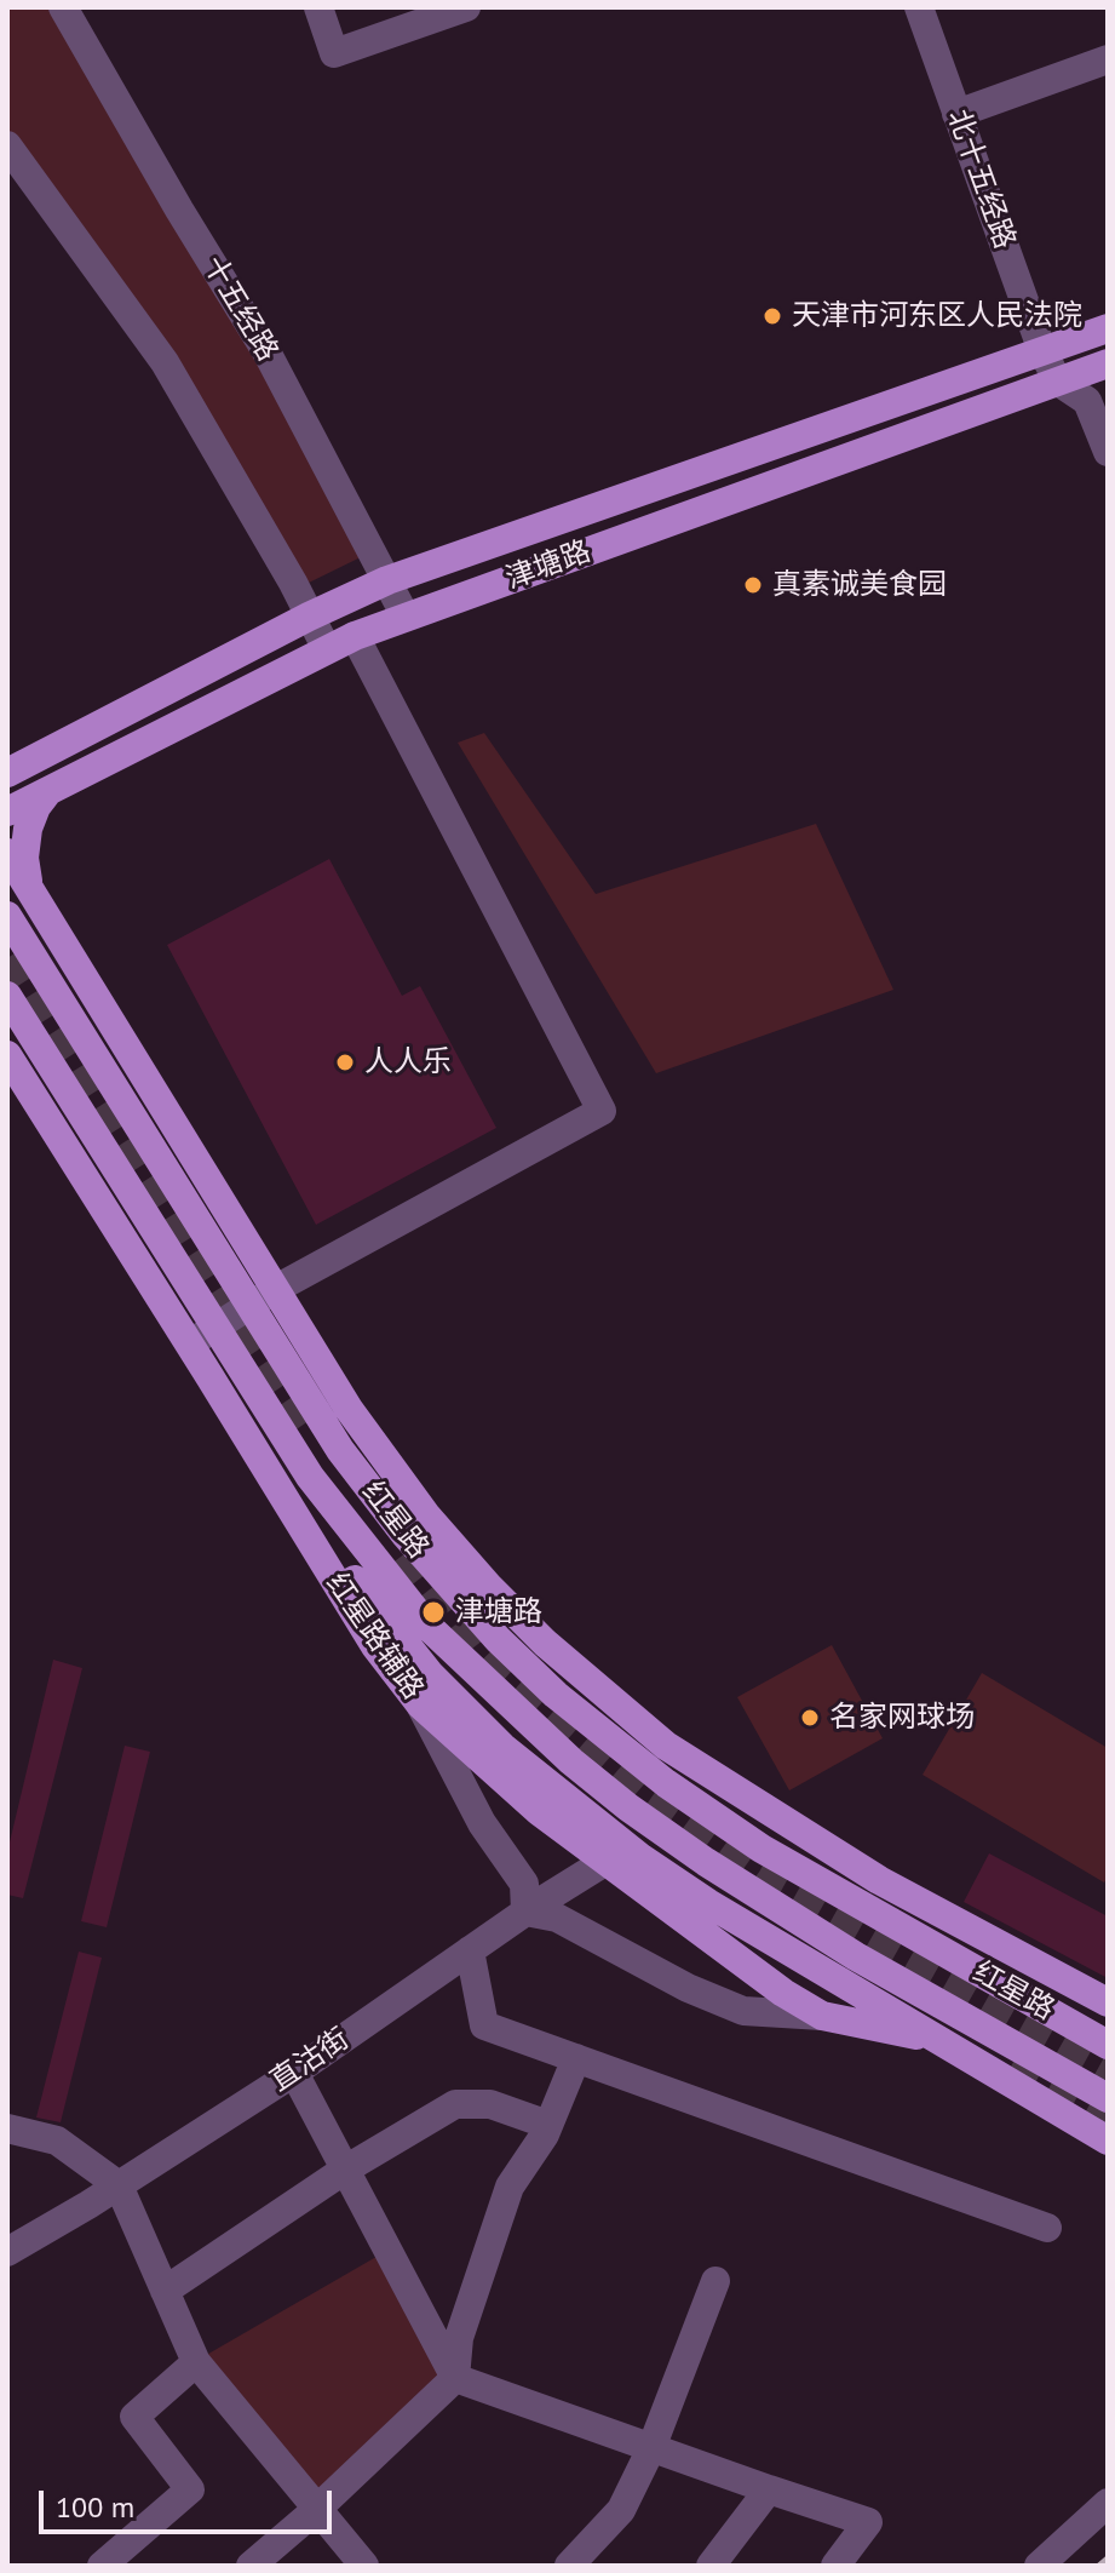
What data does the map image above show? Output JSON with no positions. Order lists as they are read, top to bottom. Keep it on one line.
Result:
{"streets":{"main road":["津塘路","红星路","红星路辅路"],"street":["北十五经路","十五经路","直沽街"]},"crossings":[["北十五经路","津塘路"],["十五经路","津塘路"],["红星路辅路","直沽街"]],"places":["天津市河东区人民法院","真素诚美食园","人人乐","津塘路","名家网球场"],"scale_bar":"100 m"}
